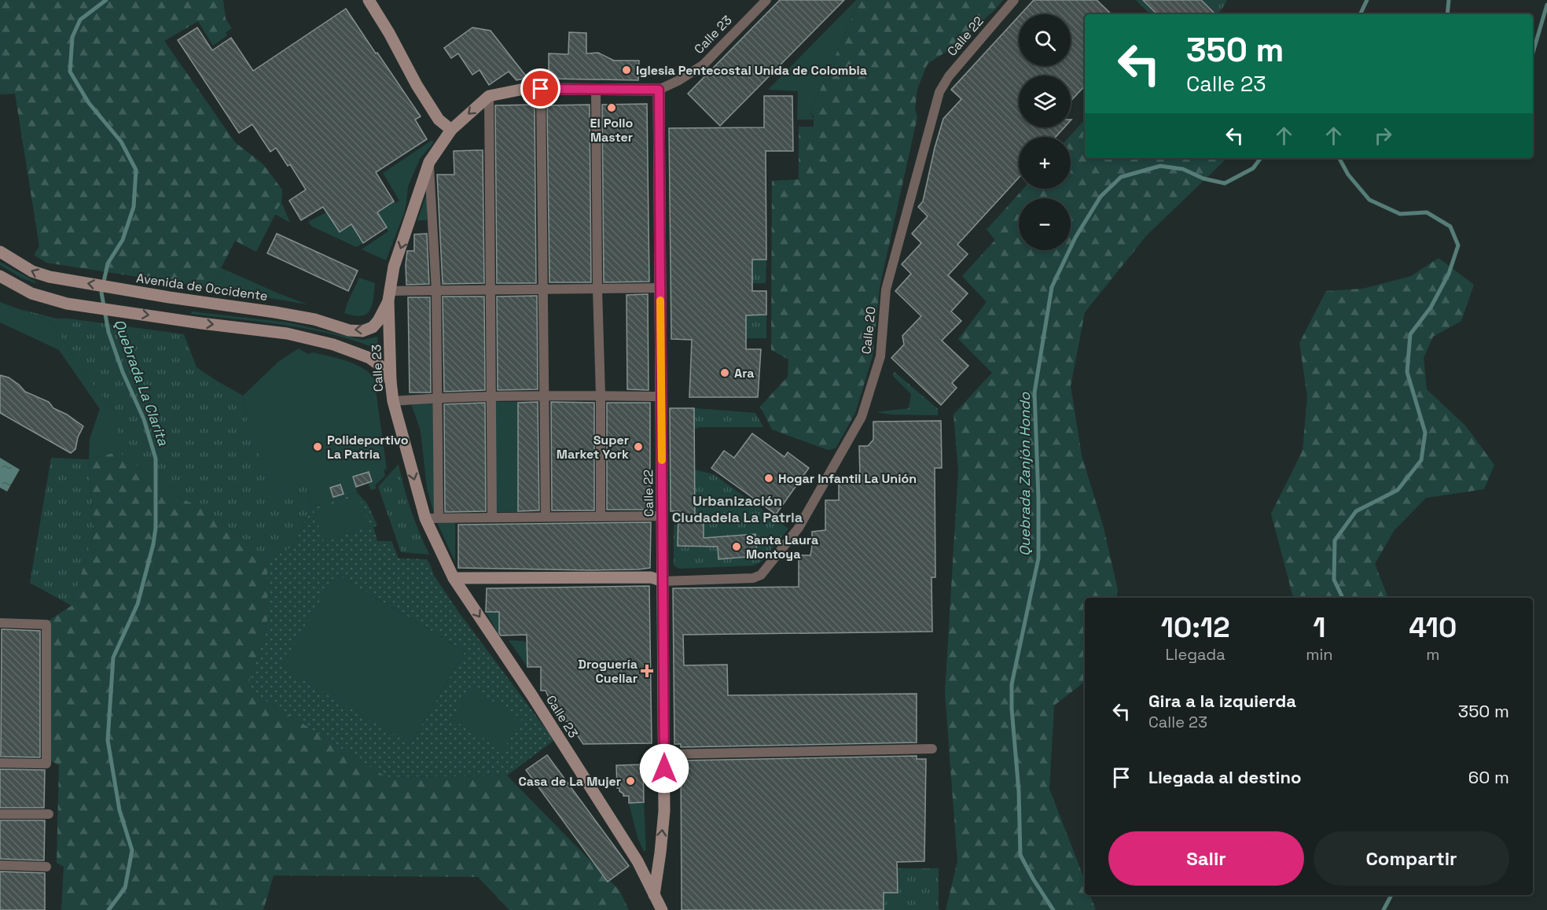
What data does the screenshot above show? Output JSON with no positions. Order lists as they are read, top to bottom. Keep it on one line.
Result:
{"streets":{"main road":["Calle 23","Calle 22","Avenida de Occidente"],"street":["Calle 20"]},"crossings":[["Calle 23","Calle 22"],["Calle 23","Avenida de Occidente"],["Calle 22","Calle 20"]],"one_way":["Calle 23"],"districts":["Urbanización Ciudadela La Patria"],"water":["Quebrada La Clarita","Quebrada Zanjón Hondo"],"places":{"other":["Iglesia Pentecostal Unida de Colombia","El Pollo Master","Ara","Polideportivo La Patria","Super Market York","Hogar Infantil La Unión","Santa Laura Montoya","Casa de La Mujer"],"health":["Droguería Cuellar"]},"page":{"map_buttons":["+","−"],"turn":["350 m","Calle 23"],"eta":["10:12","Llegada","1","min","410","m"],"list":[{"name":"Gira a la izquierda","note":"Calle 23","value":"350 m"},{"name":"Llegada al destino","value":"60 m"}],"buttons":["Salir","Compartir"]}}
